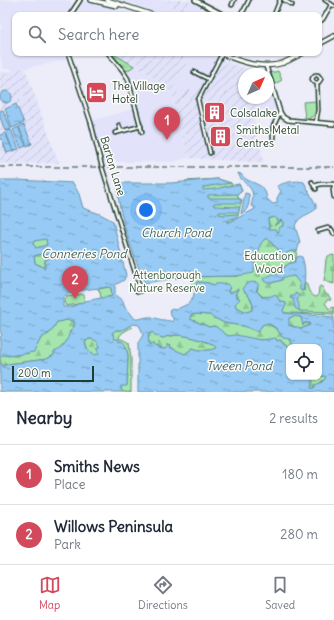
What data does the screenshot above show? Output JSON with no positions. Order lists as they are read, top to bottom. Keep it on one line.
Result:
{"streets":{"street":["Barton Lane"]},"water":["Church Pond","Conneries Pond","Tween Pond"],"parks":["Education Wood","Attenborough Nature Reserve"],"places":{"hotel":["The Village Hotel"],"building":["Colsalake","Smiths Metal Centres"]},"scale_bar":"200 m","north":"top right","page":{"search":"Search here","pins":["1","2"],"scale":"200 m","heading":["Nearby","2 results"],"list":[{"mark":"1","name":"Smiths News","note":"Place","value":"180 m"},{"mark":"2","name":"Willows Peninsula","note":"Park","value":"280 m"}],"nav":["Map","Directions","Saved"]}}
